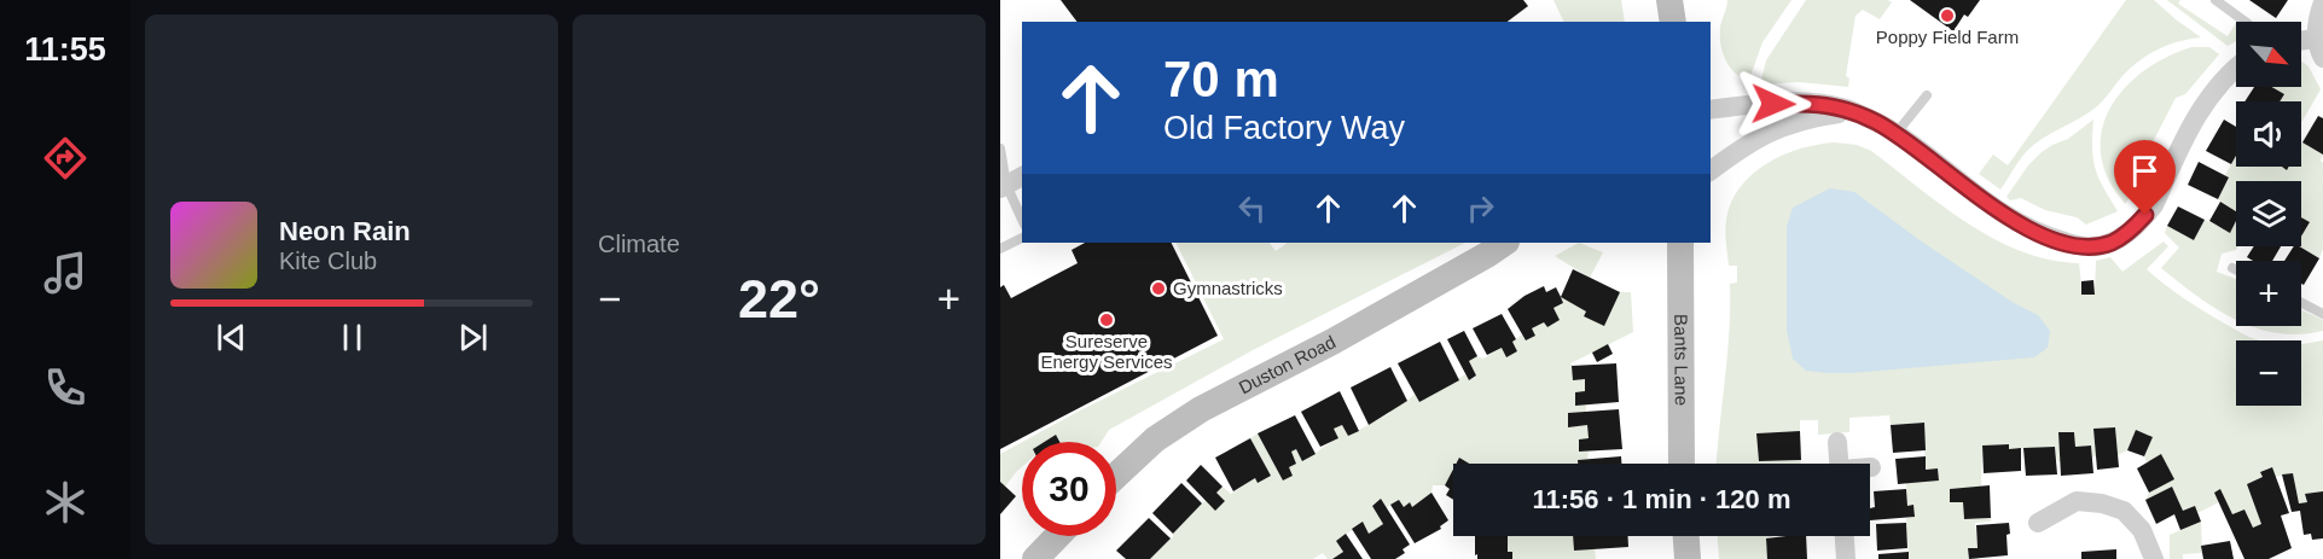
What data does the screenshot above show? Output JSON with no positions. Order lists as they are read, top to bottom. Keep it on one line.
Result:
{"streets":{"street":["Bants Lane","Duston Road"]},"places":["Poppy Field Farm","Gymnastricks","Sureserve Energy Services"],"north":"bottom right","page":{"tabs":"11:55","tile":"Climate","map_buttons":["+","−"],"turn":["70 m","Old Factory Way"],"song":["Neon Rain","Kite Club"],"heat":["−","22°","+"],"limit":"30","trip":"11:56 · 1 min · 120 m"}}
